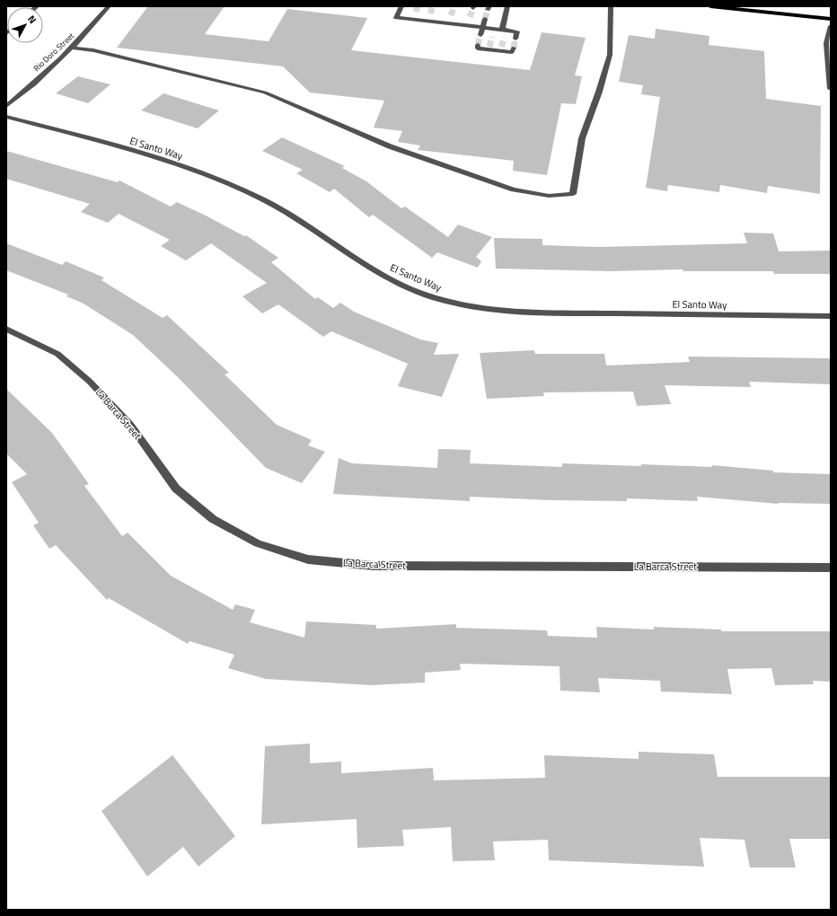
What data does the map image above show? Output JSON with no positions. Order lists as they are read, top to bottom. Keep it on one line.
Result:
{"streets":{"street":["Rio Doro Street","El Santo Way","La Barca Street"]},"north":"top right"}
